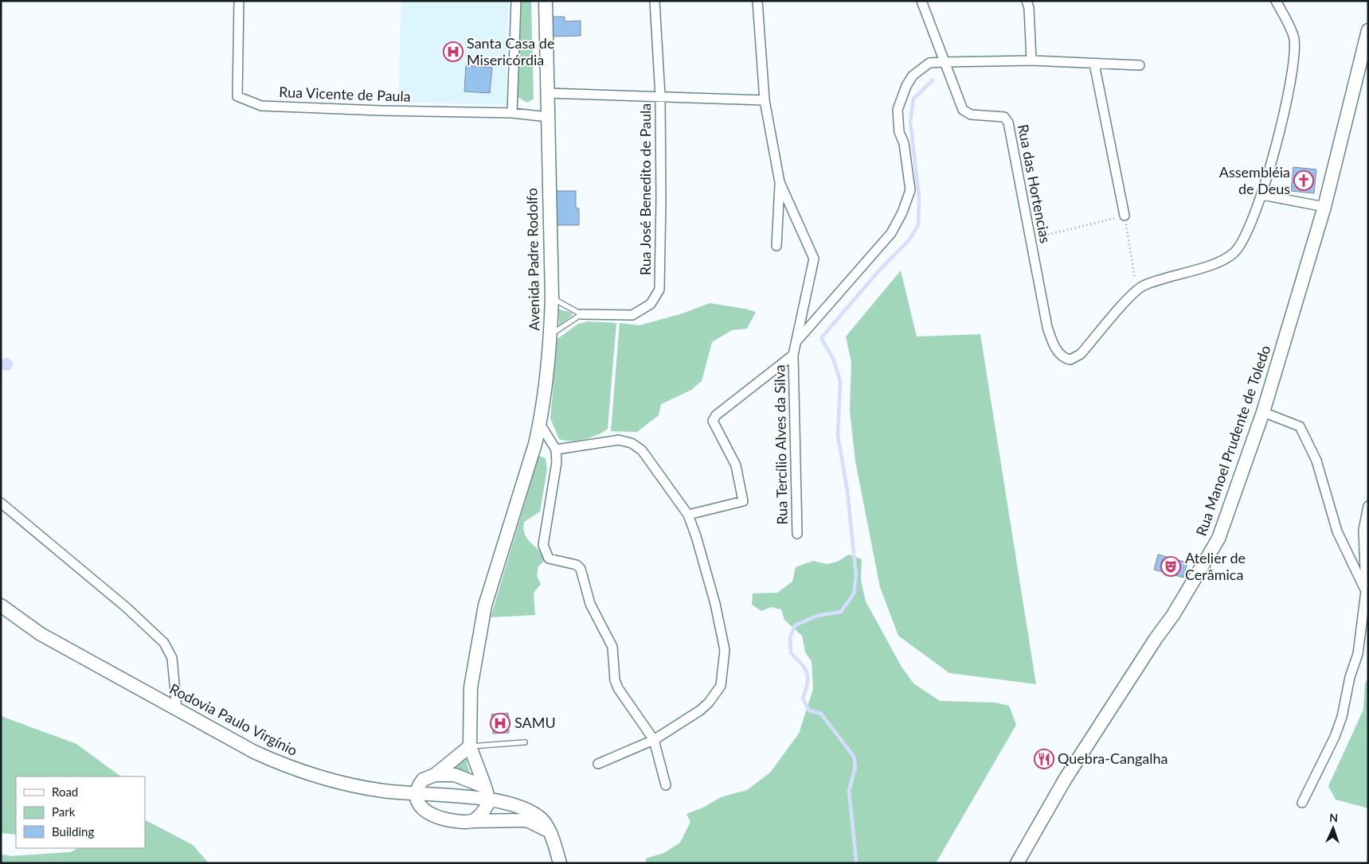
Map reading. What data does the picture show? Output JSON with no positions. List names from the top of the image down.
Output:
{
  "streets": {
    "street": [
      "Rua Vicente de Paula",
      "Rua das Hortencias",
      "Rua José Benedito de Paula",
      "Avenida Padre Rodolfo",
      "Rua Manoel Prudente de Toledo",
      "Rua Tercílio Alves da Silva",
      "Rodovia Paulo Virgínio"
    ]
  },
  "crossings": [
    ["Rua Vicente de Paula", "Avenida Padre Rodolfo"],
    ["Avenida Padre Rodolfo", "Rodovia Paulo Virgínio"]
  ],
  "places": {
    "hospital": ["Santa Casa de Misericórdia", "SAMU"],
    "church": ["Assembléia de Deus"],
    "theatre": ["Atelier de Cerâmica"],
    "restaurant": ["Quebra-Cangalha"]
  },
  "legend": ["Road", "Park", "Building"],
  "north": "top"
}
